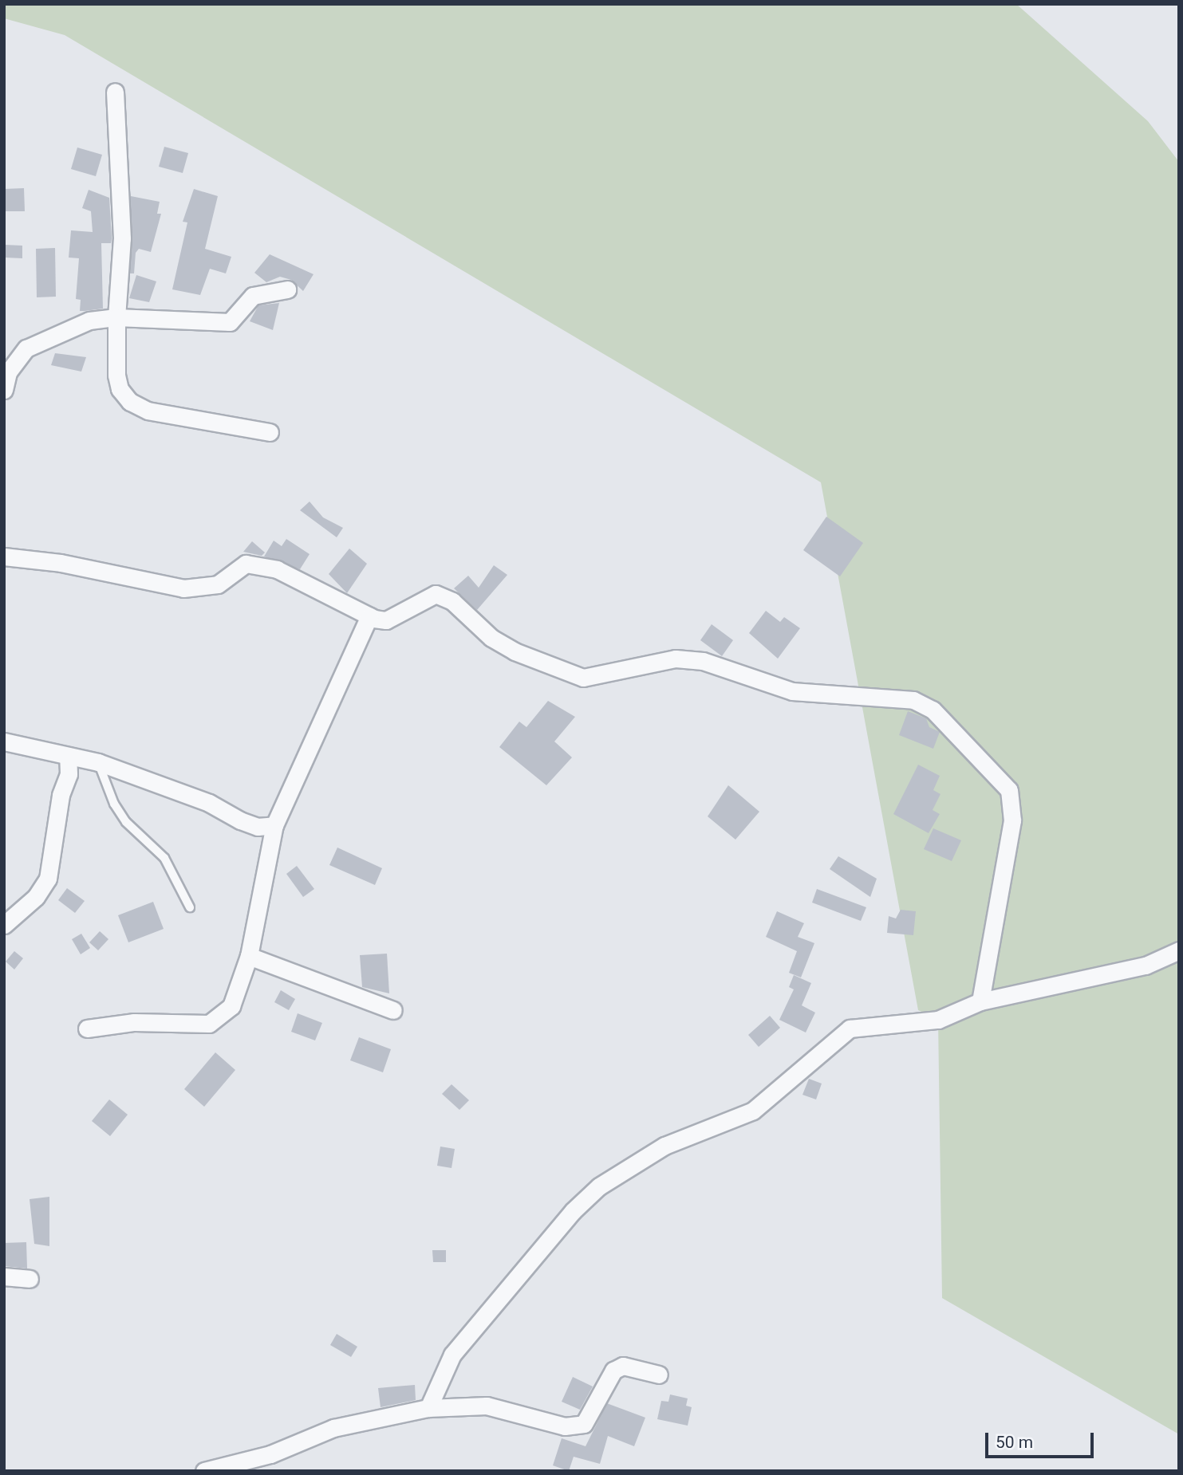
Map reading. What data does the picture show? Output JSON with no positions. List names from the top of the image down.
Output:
{
  "scale_bar": "50 m"
}
